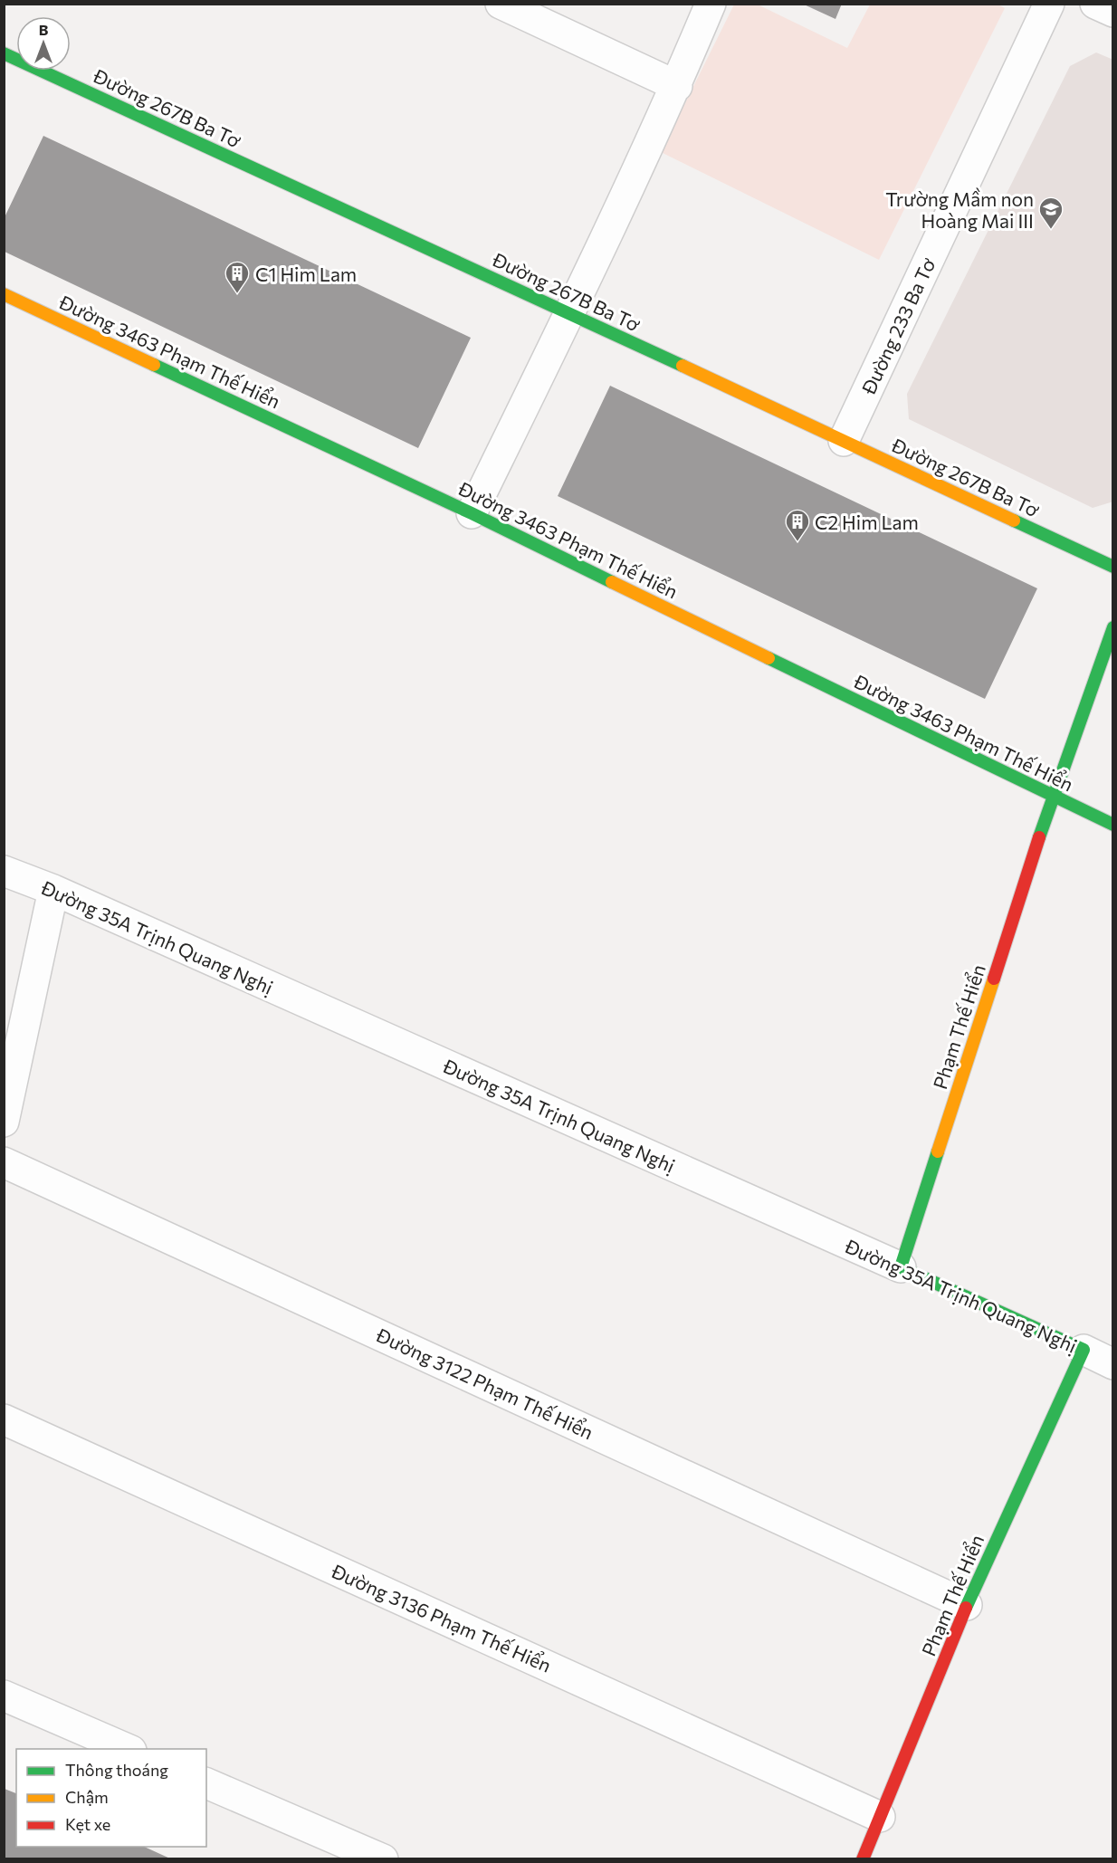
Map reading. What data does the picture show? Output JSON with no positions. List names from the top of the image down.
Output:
{
  "streets": {
    "street": [
      "Đường 267B Ba Tơ",
      "Đường 233 Ba Tơ",
      "Đường 3463 Phạm Thế Hiển",
      "Đường 35A Trịnh Quang Nghị",
      "Phạm Thế Hiển",
      "Đường 3122 Phạm Thế Hiển",
      "Đường 3136 Phạm Thế Hiển"
    ]
  },
  "crossings": [
    ["Đường 267B Ba Tơ", "Đường 233 Ba Tơ"],
    ["Đường 3463 Phạm Thế Hiển", "Phạm Thế Hiển"],
    ["Đường 35A Trịnh Quang Nghị", "Phạm Thế Hiển"],
    ["Phạm Thế Hiển", "Đường 3122 Phạm Thế Hiển"],
    ["Phạm Thế Hiển", "Đường 3136 Phạm Thế Hiển"]
  ],
  "places": {
    "school or university": ["Trường Mầm non Hoàng Mai III"],
    "building": ["C1 Him Lam", "C2 Him Lam"]
  },
  "legend": ["Thông thoáng", "Chậm", "Kẹt xe"],
  "north": "top"
}
